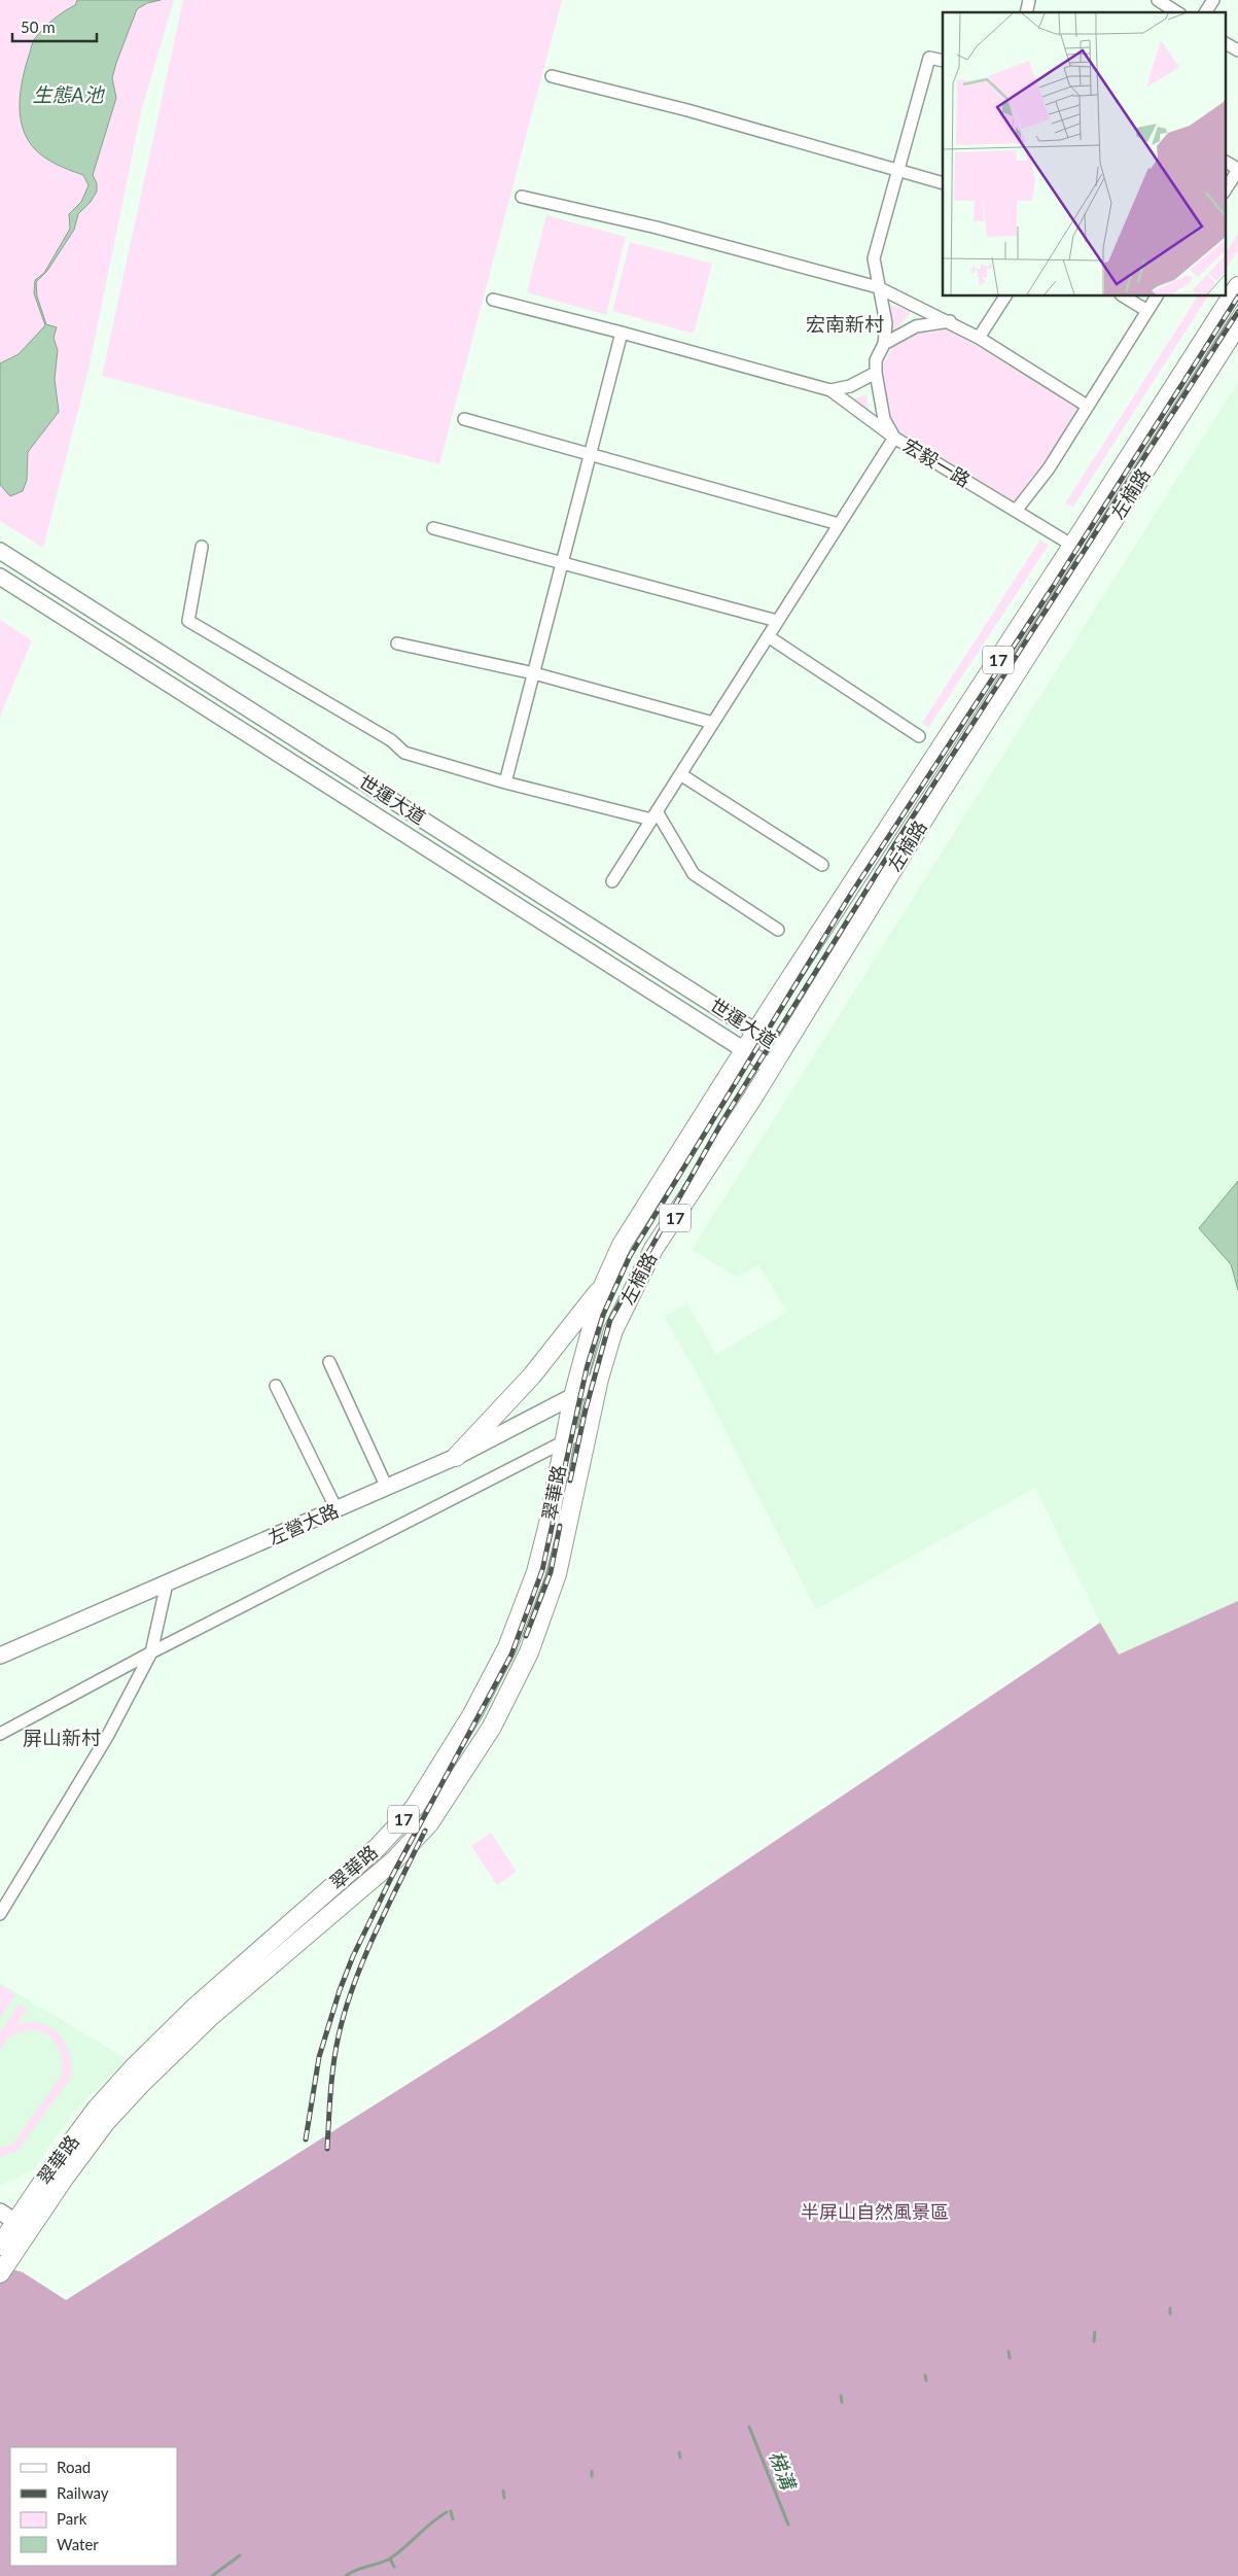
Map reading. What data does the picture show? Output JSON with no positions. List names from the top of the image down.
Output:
{
  "streets": {
    "main road": ["左楠路", "17", "翠華路"],
    "street": ["宏毅一路", "世運大道", "左營大路"]
  },
  "crossings": [
    ["宏毅一路", "左楠路"],
    ["左楠路", "世運大道"],
    ["左楠路", "翠華路"],
    ["左楠路", "左營大路"],
    ["翠華路", "左營大路"]
  ],
  "districts": ["宏南新村", "屏山新村"],
  "water": ["生態A池", "梯溝"],
  "parks": ["半屏山自然風景區"],
  "legend": [
    "Road",
    "Railway",
    "Park",
    "Water"
  ],
  "scale_bar": "50 m"
}
